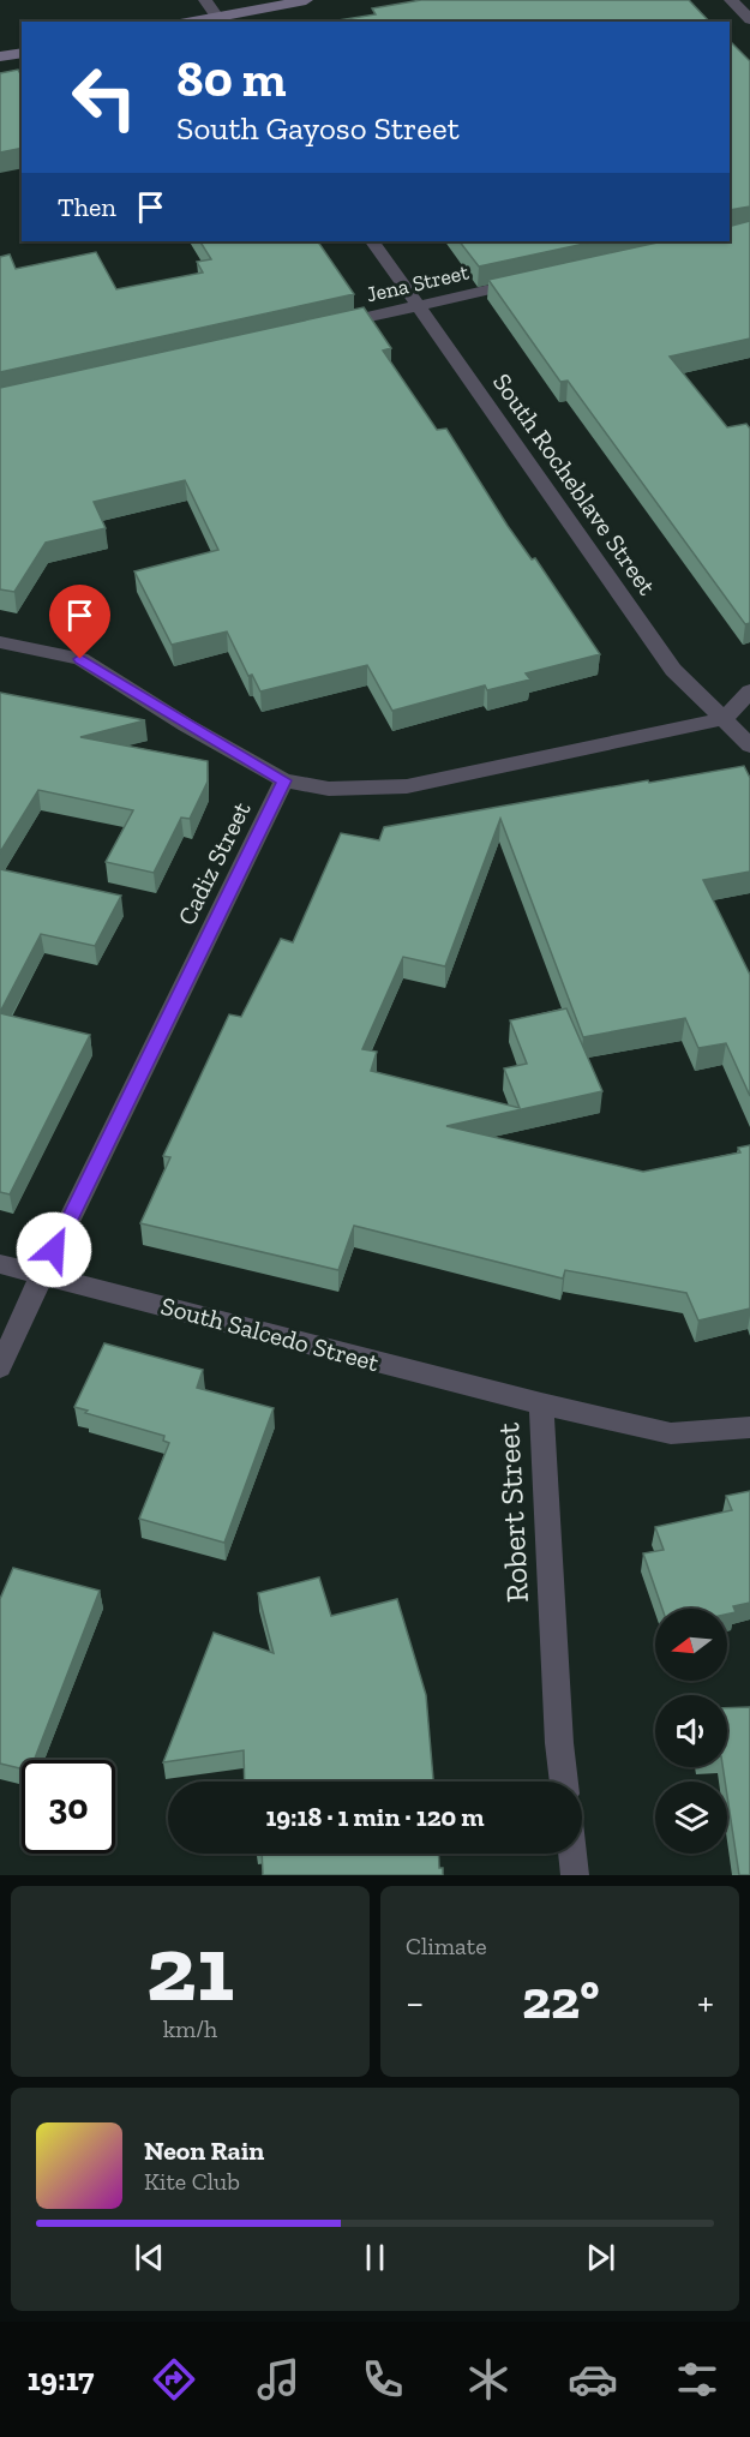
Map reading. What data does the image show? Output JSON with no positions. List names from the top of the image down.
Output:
{
  "streets": {
    "street": [
      "Jena Street",
      "South Rocheblave Street",
      "Cadiz Street",
      "South Salcedo Street",
      "Robert Street"
    ]
  },
  "crossings": [
    ["Jena Street", "South Rocheblave Street"],
    ["Cadiz Street", "South Salcedo Street"],
    ["South Salcedo Street", "Robert Street"]
  ],
  "north": "left",
  "page": {
    "turn": ["80 m", "South Gayoso Street"],
    "then": "Then",
    "limit": "30",
    "trip": "19:18 · 1 min · 120 m",
    "tile": [
      ["21", "km/h"],
      "Climate"
    ],
    "heat": ["−", "22°", "+"],
    "song": ["Neon Rain", "Kite Club"],
    "tabs": "19:17"
  }
}
